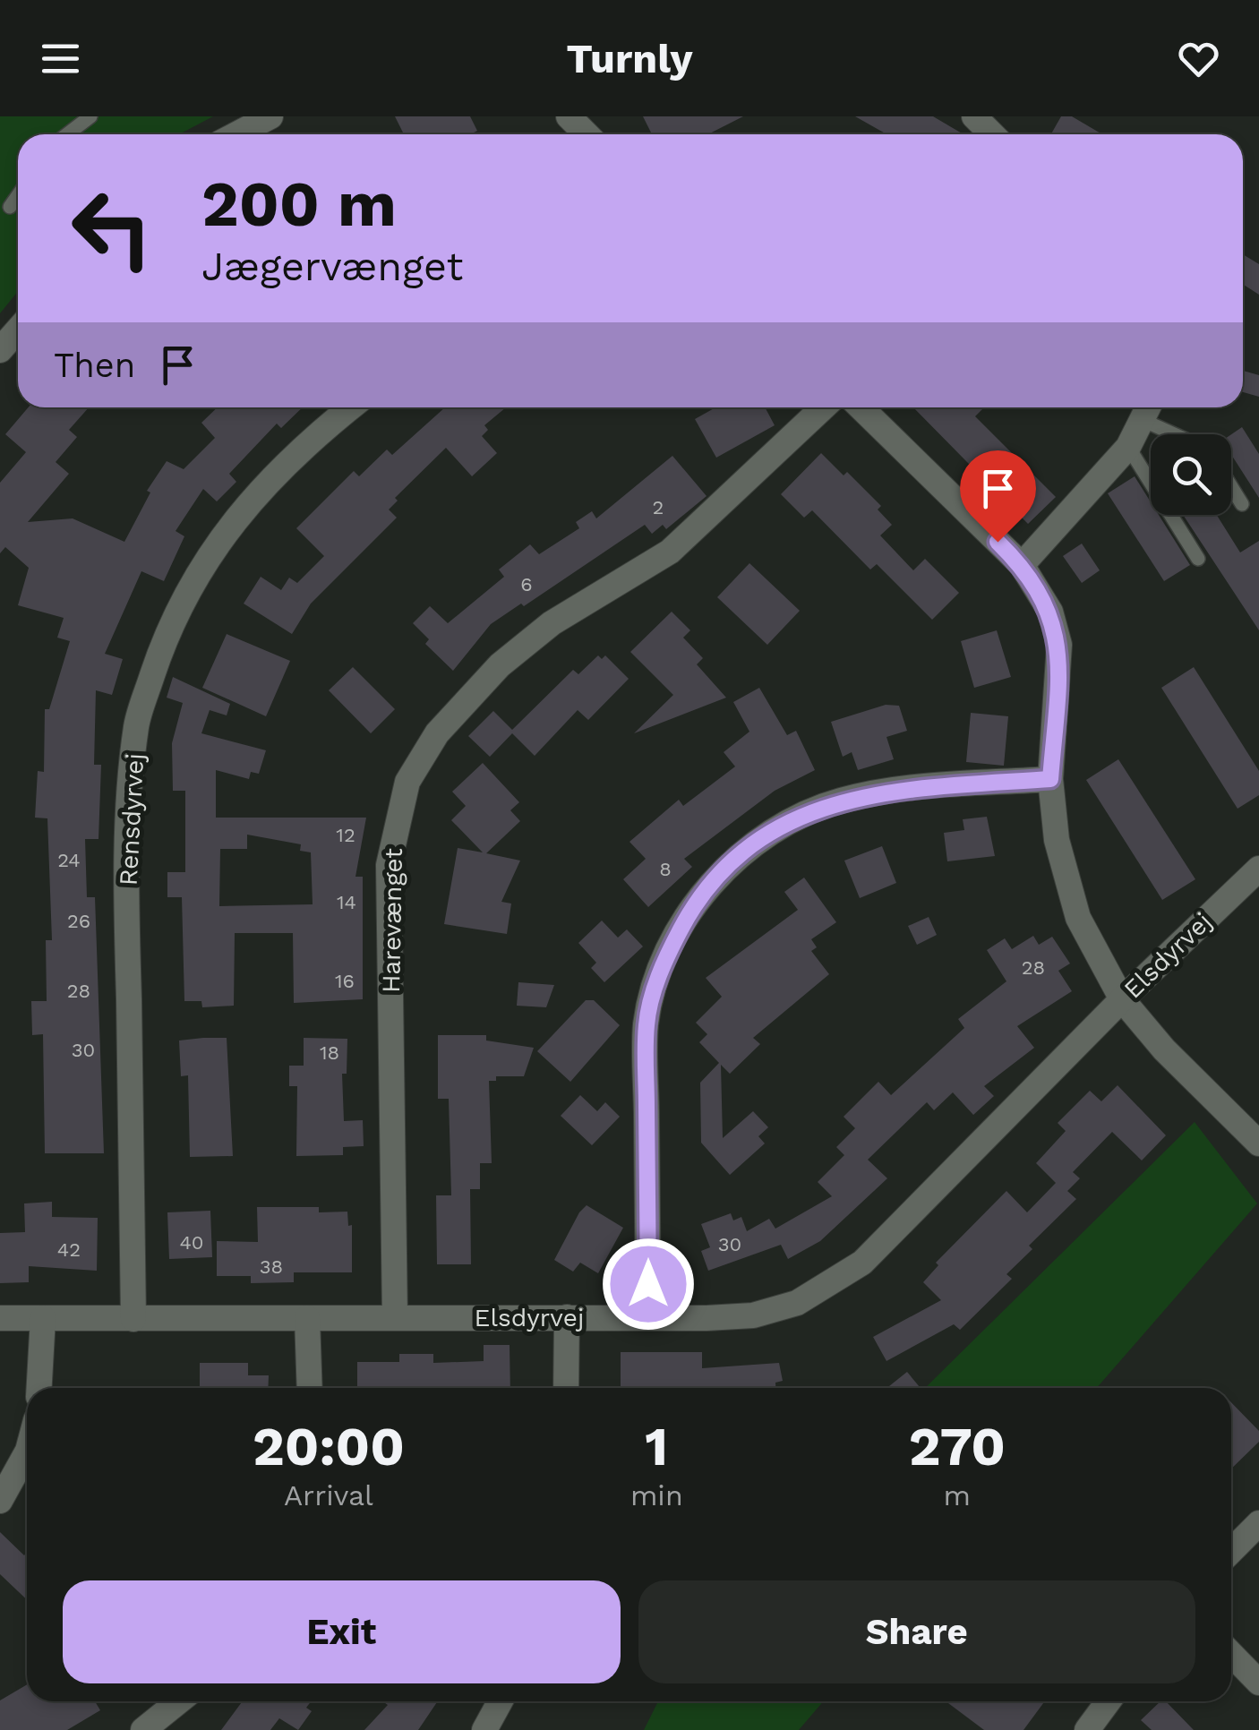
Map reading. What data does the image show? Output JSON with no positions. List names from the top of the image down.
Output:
{
  "streets": {
    "street": ["Rensdyrvej", "Harevænget", "Elsdyrvej"]
  },
  "crossings": [
    ["Rensdyrvej", "Elsdyrvej"],
    ["Harevænget", "Elsdyrvej"]
  ],
  "house_numbers": [
    "2",
    "6",
    "12",
    "24",
    "8",
    "14",
    "26",
    "28",
    "16",
    "28",
    "30",
    "18",
    "40",
    "30",
    "42",
    "38"
  ],
  "page": {
    "header": "Turnly",
    "turn": ["200 m", "Jægervænget"],
    "then": "Then",
    "eta": [
      "20:00",
      "Arrival",
      "1",
      "min",
      "270",
      "m"
    ],
    "buttons": ["Exit", "Share"]
  }
}
